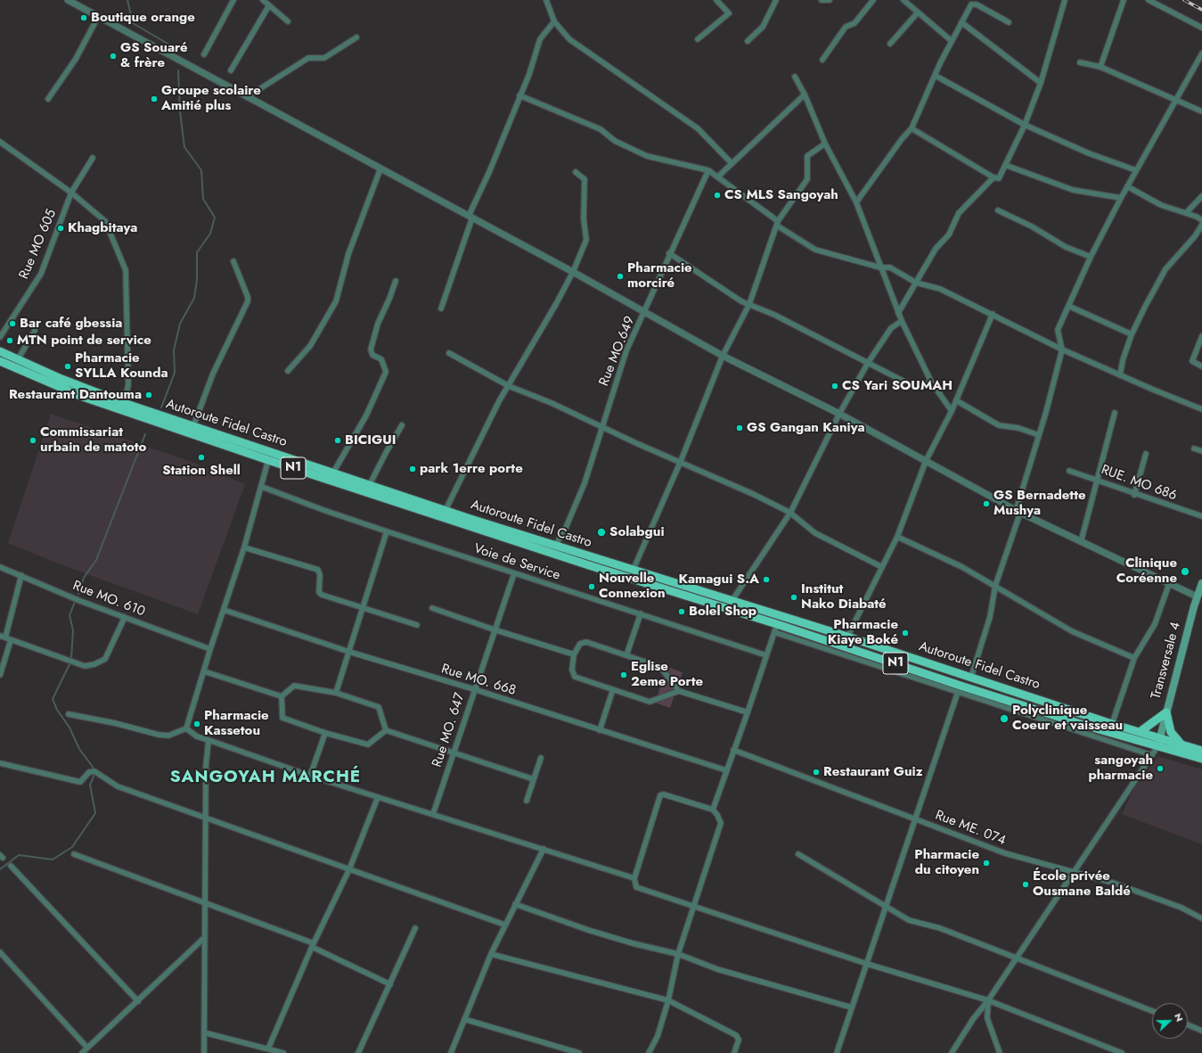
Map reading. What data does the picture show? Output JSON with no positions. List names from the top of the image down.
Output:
{
  "streets": {
    "highway": ["Autoroute Fidel Castro", "N1"],
    "main road": ["Transversale 4"],
    "street": [
      "Rue MO 605",
      "Rue MO.649",
      "RUE. MO 686",
      "Voie de Service",
      "Rue MO. 610",
      "Rue MO. 668",
      "Rue MO. 647",
      "Rue ME. 074"
    ]
  },
  "crossings": [
    ["Rue MO.649", "Autoroute Fidel Castro"],
    ["Autoroute Fidel Castro", "Transversale 4"],
    ["Voie de Service", "Rue MO. 647"],
    ["Rue MO. 668", "Rue MO. 647"]
  ],
  "districts": ["SANGOYAH MARCHÉ"],
  "places": [
    "Boutique orange",
    "GS Souaré & frère",
    "Groupe scolaire Amitié plus",
    "CS MLS Sangoyah",
    "Khagbitaya",
    "Pharmacie morciré",
    "Bar café gbessia",
    "MTN point de service",
    "Pharmacie SYLLA Kounda",
    "CS Yari SOUMAH",
    "Restaurant Dantouma",
    "GS Gangan Kaniya",
    "Commissariat urbain de matoto",
    "BICIGUI",
    "Station Shell",
    "park 1erre porte",
    "GS Bernadette Mushya",
    "Solabgui",
    "Clinique Coréenne",
    "Kamagui S.A",
    "Nouvelle Connexion",
    "Institut Nako Diabaté",
    "Bolel Shop",
    "Pharmacie Kiaye Boké",
    "Eglise 2eme Porte",
    "Polyclinique Coeur et vaisseau",
    "Pharmacie Kassetou",
    "sangoyah pharmacie",
    "Restaurant Guiz",
    "Pharmacie du citoyen",
    "École privée Ousmane Baldé"
  ],
  "north": "right"
}
